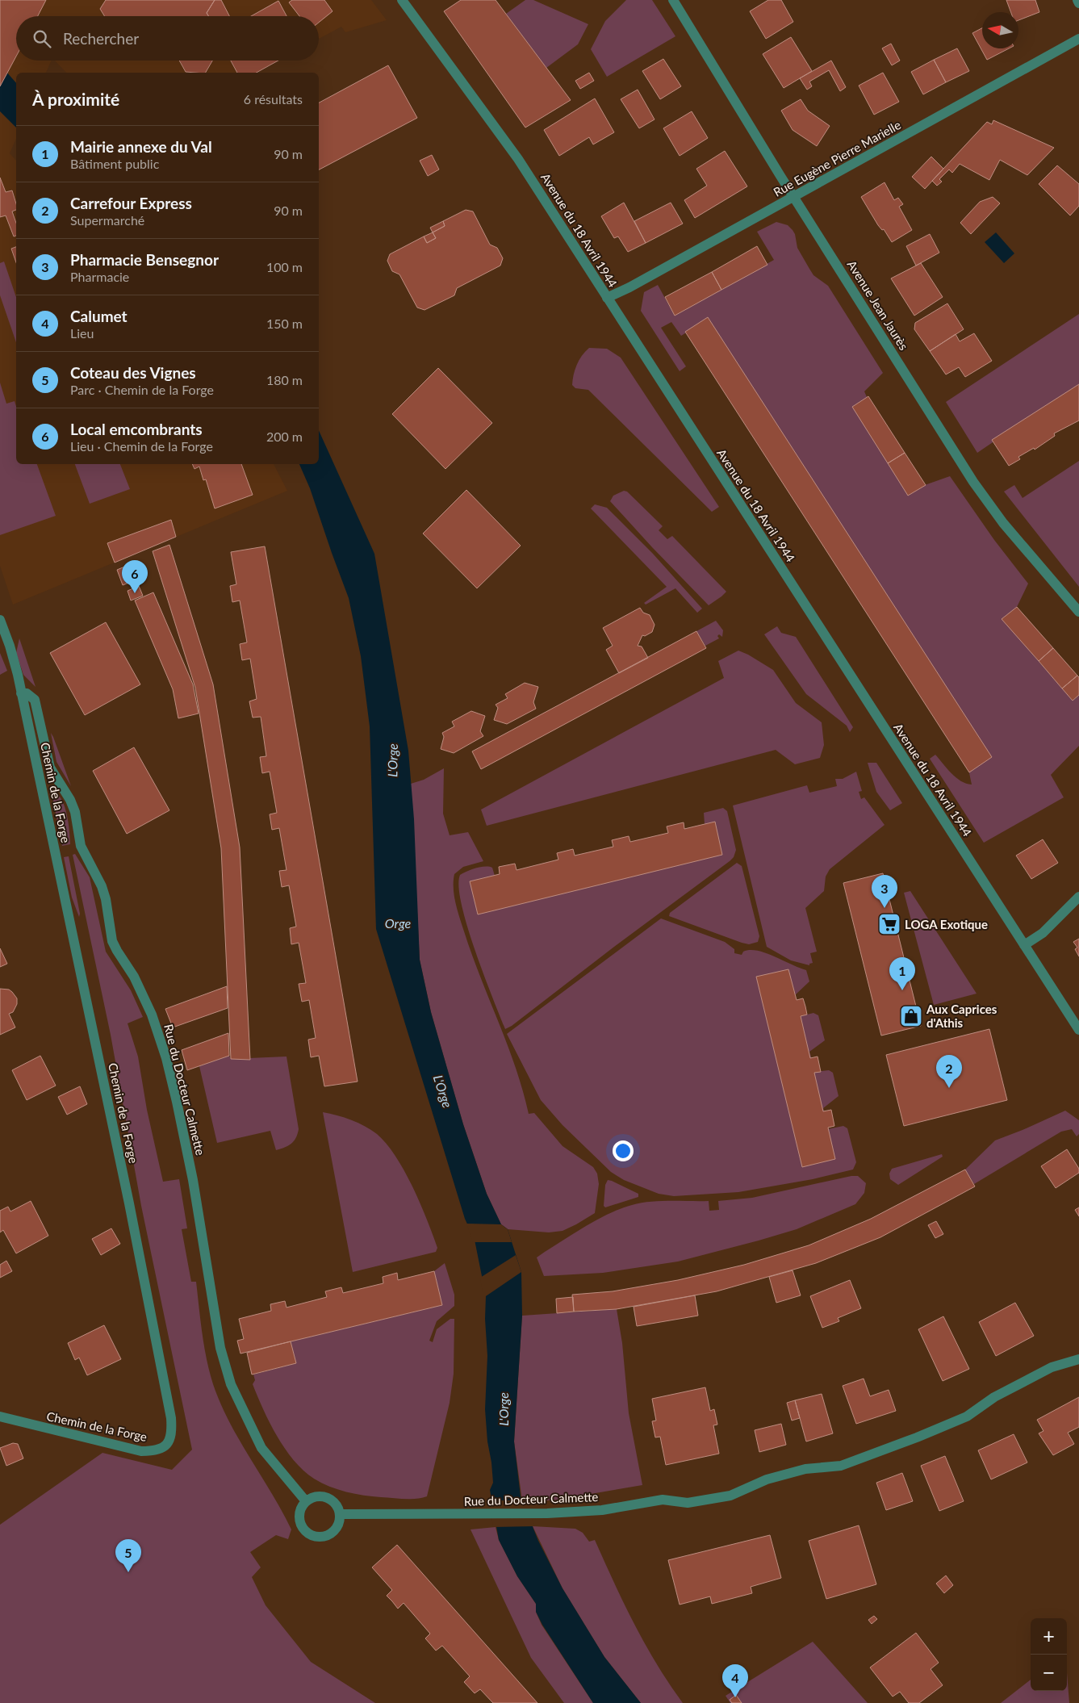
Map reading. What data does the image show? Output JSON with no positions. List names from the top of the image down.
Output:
{
  "streets": {
    "street": [
      "Rue Eugène Pierre Marielle",
      "Avenue du 18 Avril 1944",
      "Avenue Jean Jaurès",
      "Chemin de la Forge",
      "Rue du Docteur Calmette"
    ]
  },
  "crossings": [
    ["Rue Eugène Pierre Marielle", "Avenue du 18 Avril 1944"],
    ["Rue Eugène Pierre Marielle", "Avenue Jean Jaurès"],
    ["Chemin de la Forge", "Rue du Docteur Calmette"]
  ],
  "water": ["L'Orge", "Orge"],
  "places": {
    "supermarket": ["LOGA Exotique"],
    "shop": ["Aux Caprices d'Athis"]
  },
  "north": "left",
  "page": {
    "search": "Rechercher",
    "heading": ["À proximité", "6 résultats"],
    "list": [
      {
        "mark": "1",
        "name": "Mairie annexe du Val",
        "note": "Bâtiment public",
        "value": "90 m"
      },
      {
        "mark": "2",
        "name": "Carrefour Express",
        "note": "Supermarché",
        "value": "90 m"
      },
      {
        "mark": "3",
        "name": "Pharmacie Bensegnor",
        "note": "Pharmacie",
        "value": "100 m"
      },
      {
        "mark": "4",
        "name": "Calumet",
        "note": "Lieu",
        "value": "150 m"
      },
      {
        "mark": "5",
        "name": "Coteau des Vignes",
        "note": "Parc · Chemin de la Forge",
        "value": "180 m"
      },
      {
        "mark": "6",
        "name": "Local emcombrants",
        "note": "Lieu · Chemin de la Forge",
        "value": "200 m"
      }
    ],
    "pins": [
      "6",
      "3",
      "1",
      "2",
      "5",
      "4"
    ],
    "map_buttons": ["+", "−"]
  }
}
